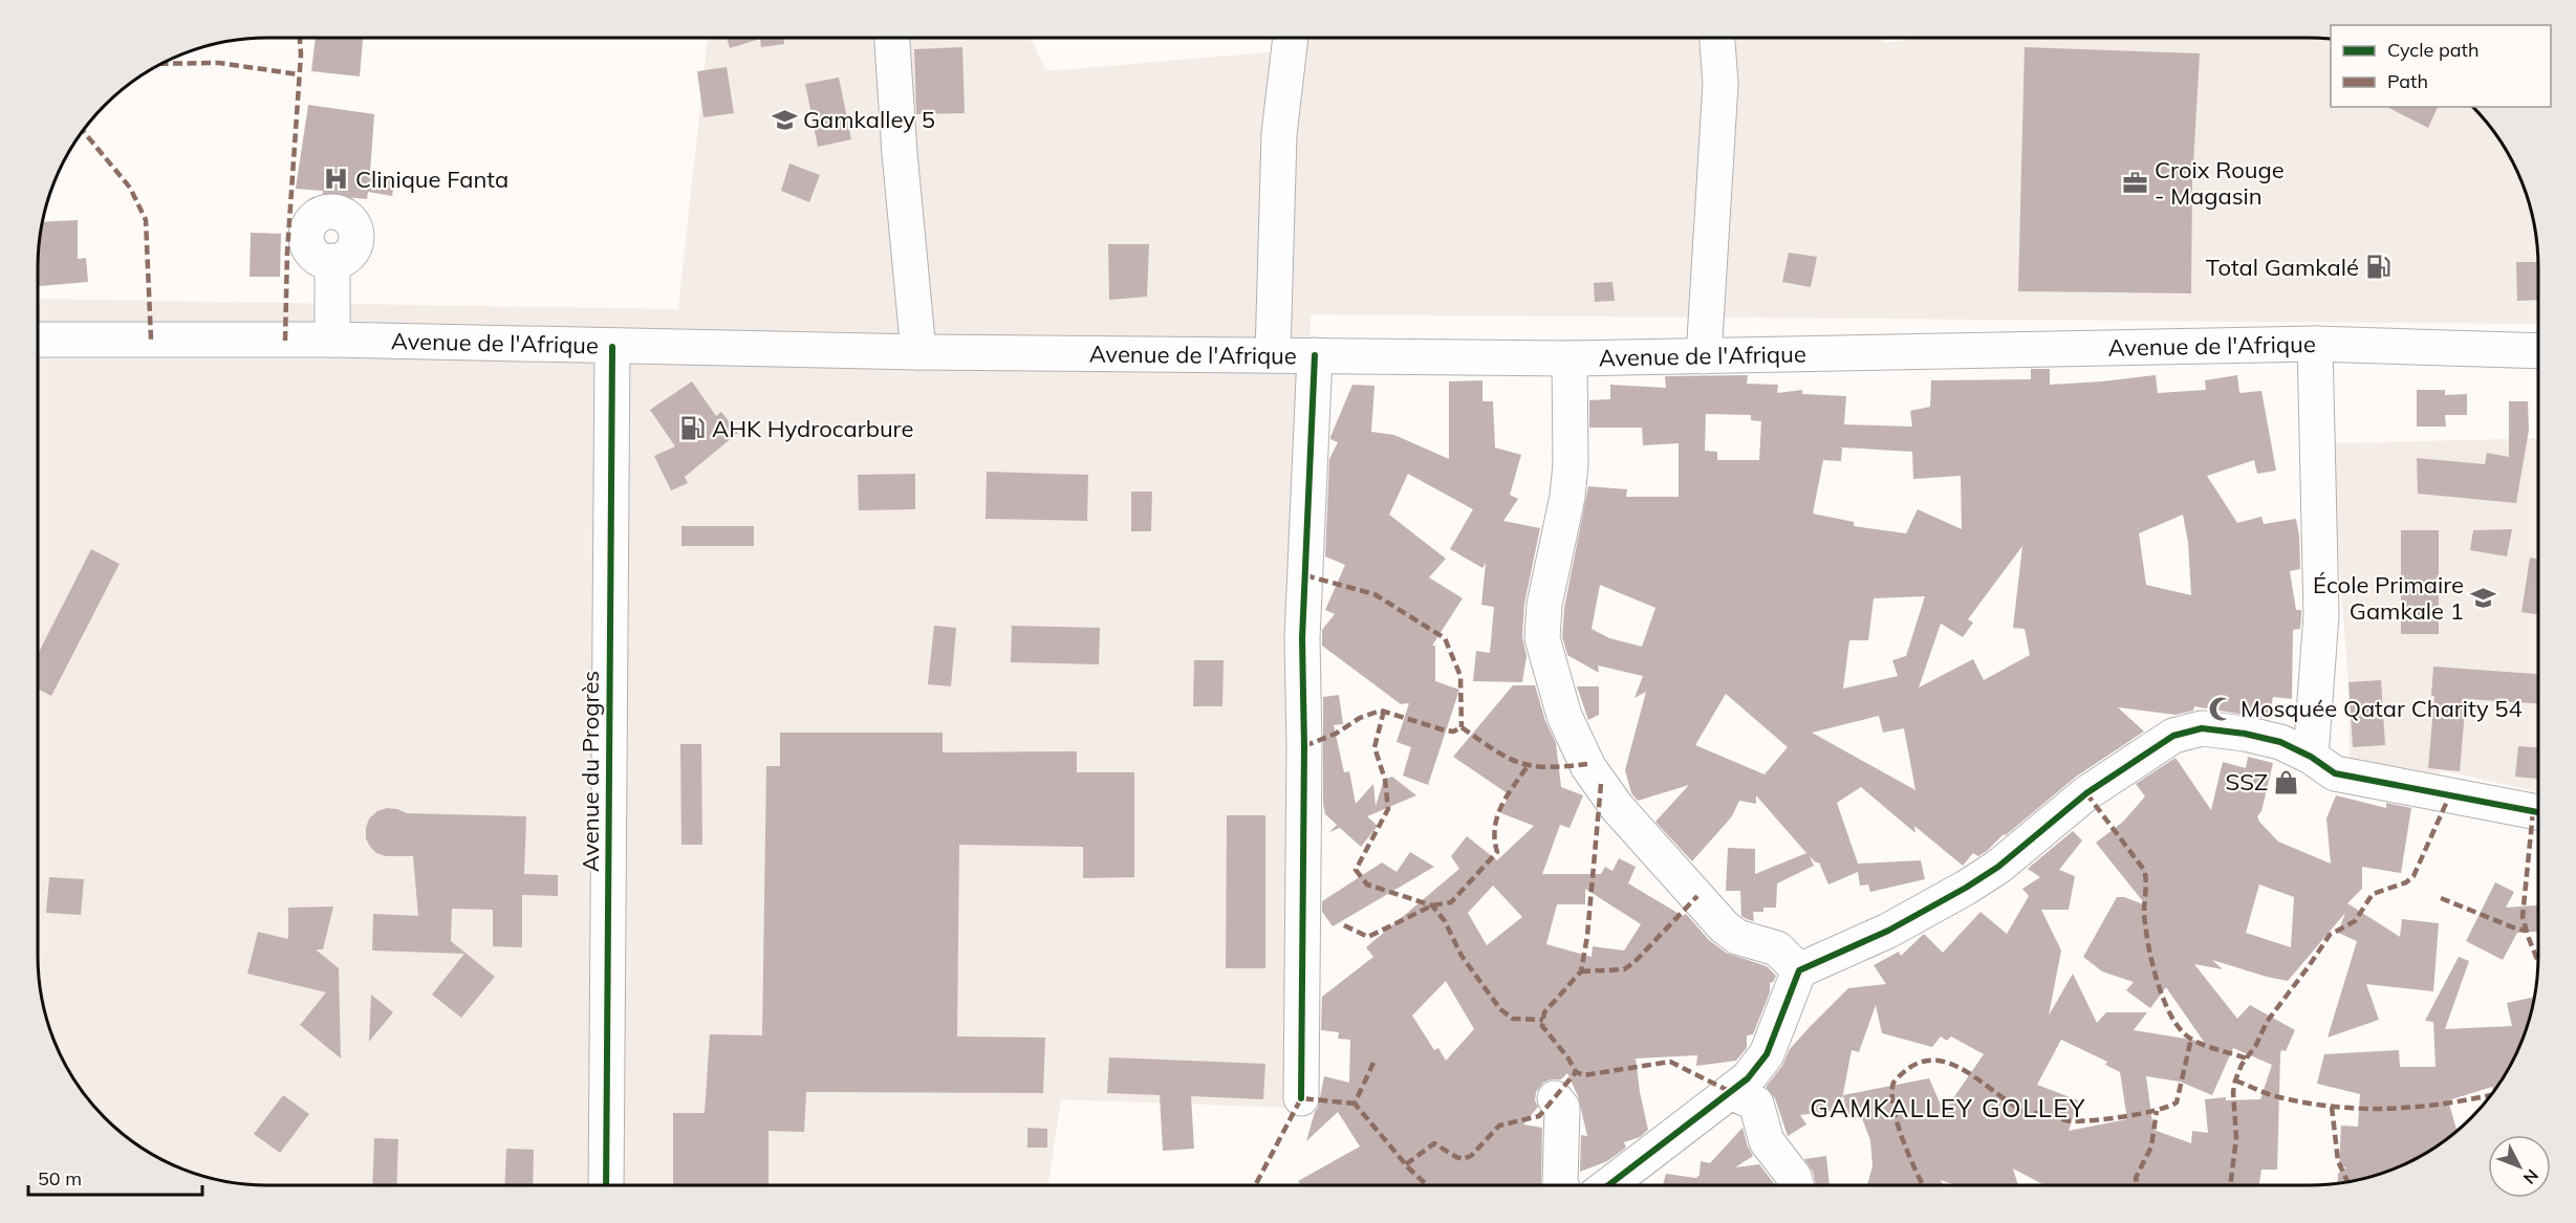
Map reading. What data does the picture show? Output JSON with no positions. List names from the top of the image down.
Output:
{
  "streets": {
    "street": ["Avenue de l'Afrique", "Avenue du Progrès"]
  },
  "crossings": [
    ["Avenue de l'Afrique", "Avenue du Progrès"]
  ],
  "districts": ["GAMKALLEY GOLLEY"],
  "places": {
    "school or university": ["Gamkalley 5", "École Primaire Gamkale 1"],
    "hospital": ["Clinique Fanta"],
    "office": ["Croix Rouge - Magasin"],
    "fuel station": ["Total Gamkalé", "AHK Hydrocarbure"],
    "mosque": ["Mosquée Qatar Charity 54"],
    "shop": ["SSZ"]
  },
  "legend": ["Cycle path", "Path"],
  "scale_bar": "50 m",
  "north": "bottom right"
}
